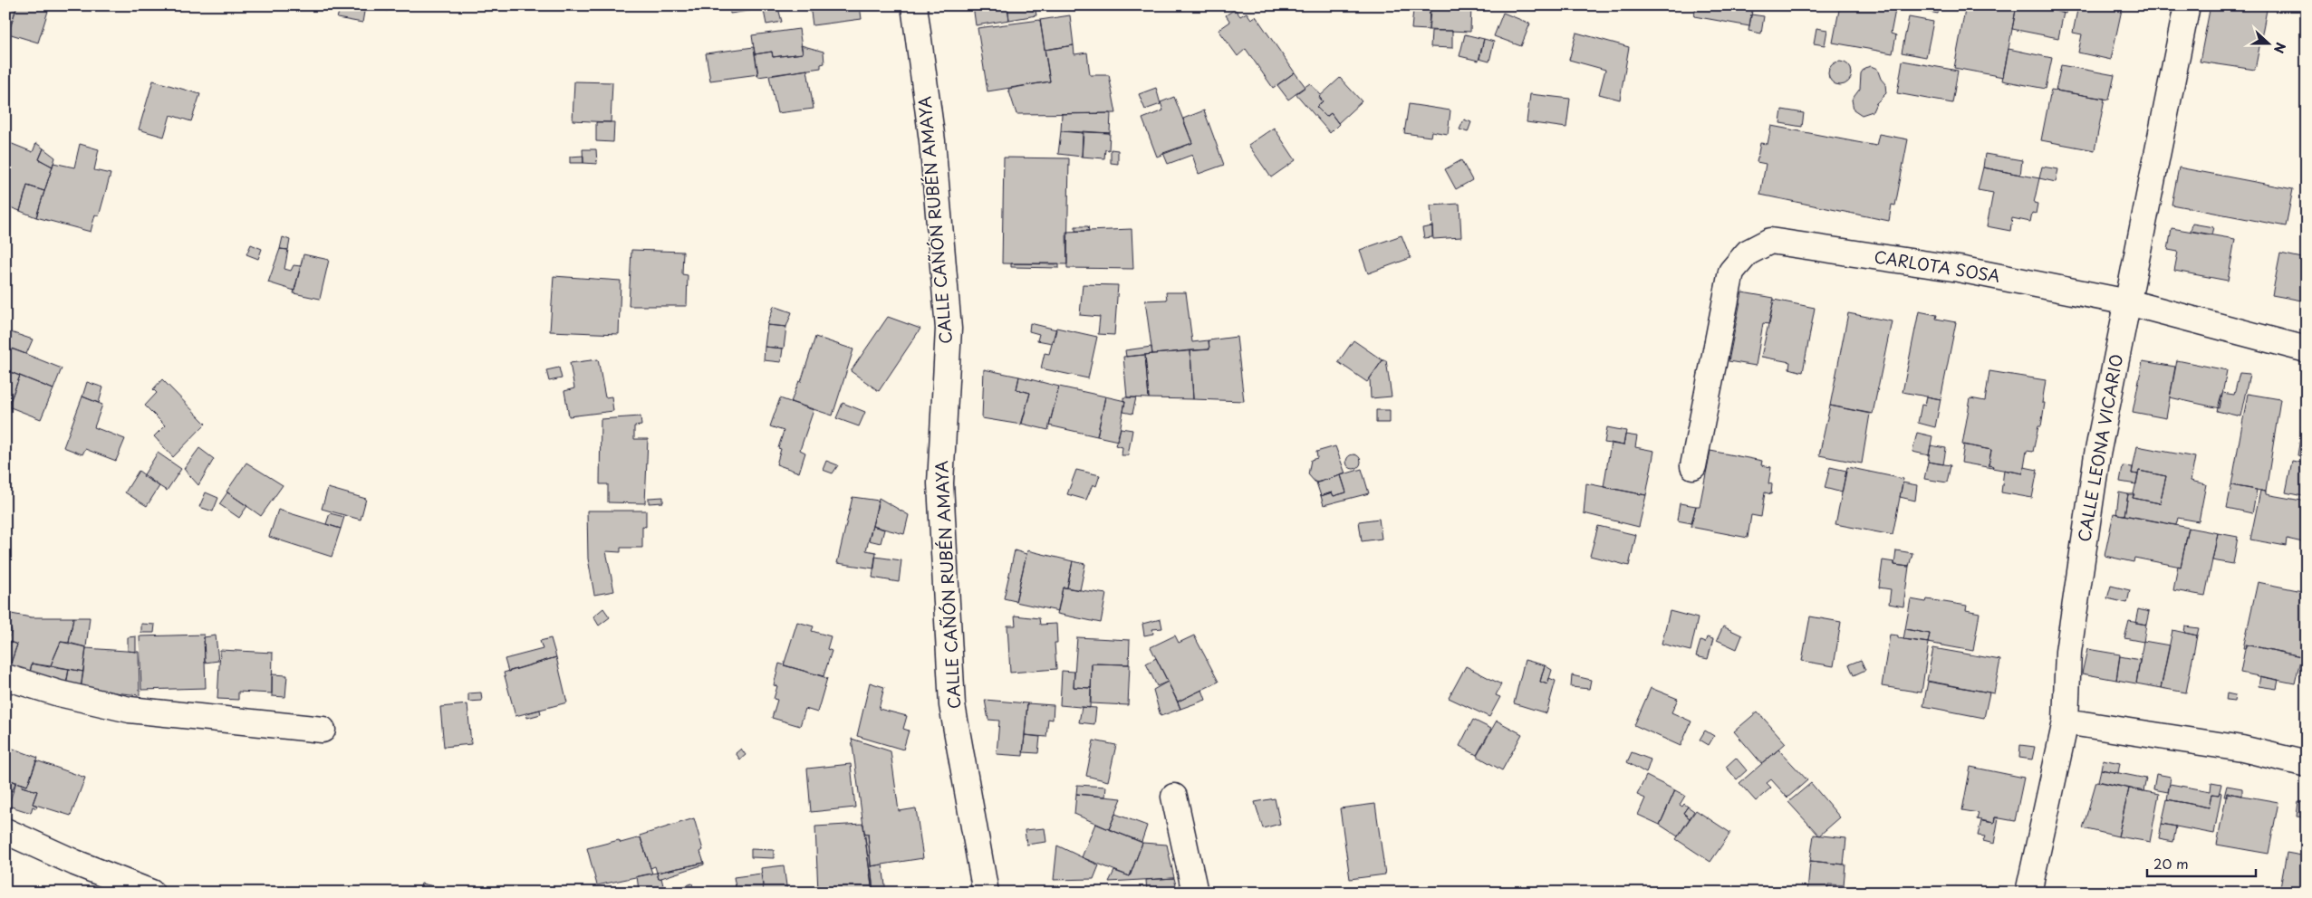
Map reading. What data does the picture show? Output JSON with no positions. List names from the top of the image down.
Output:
{
  "streets": {
    "street": ["CALLE CAÑÓN RUBÉN AMAYA", "CARLOTA SOSA", "CALLE LEONA VICARIO"]
  },
  "crossings": [
    ["CARLOTA SOSA", "CALLE LEONA VICARIO"]
  ],
  "scale_bar": "20 m",
  "north": "right"
}
